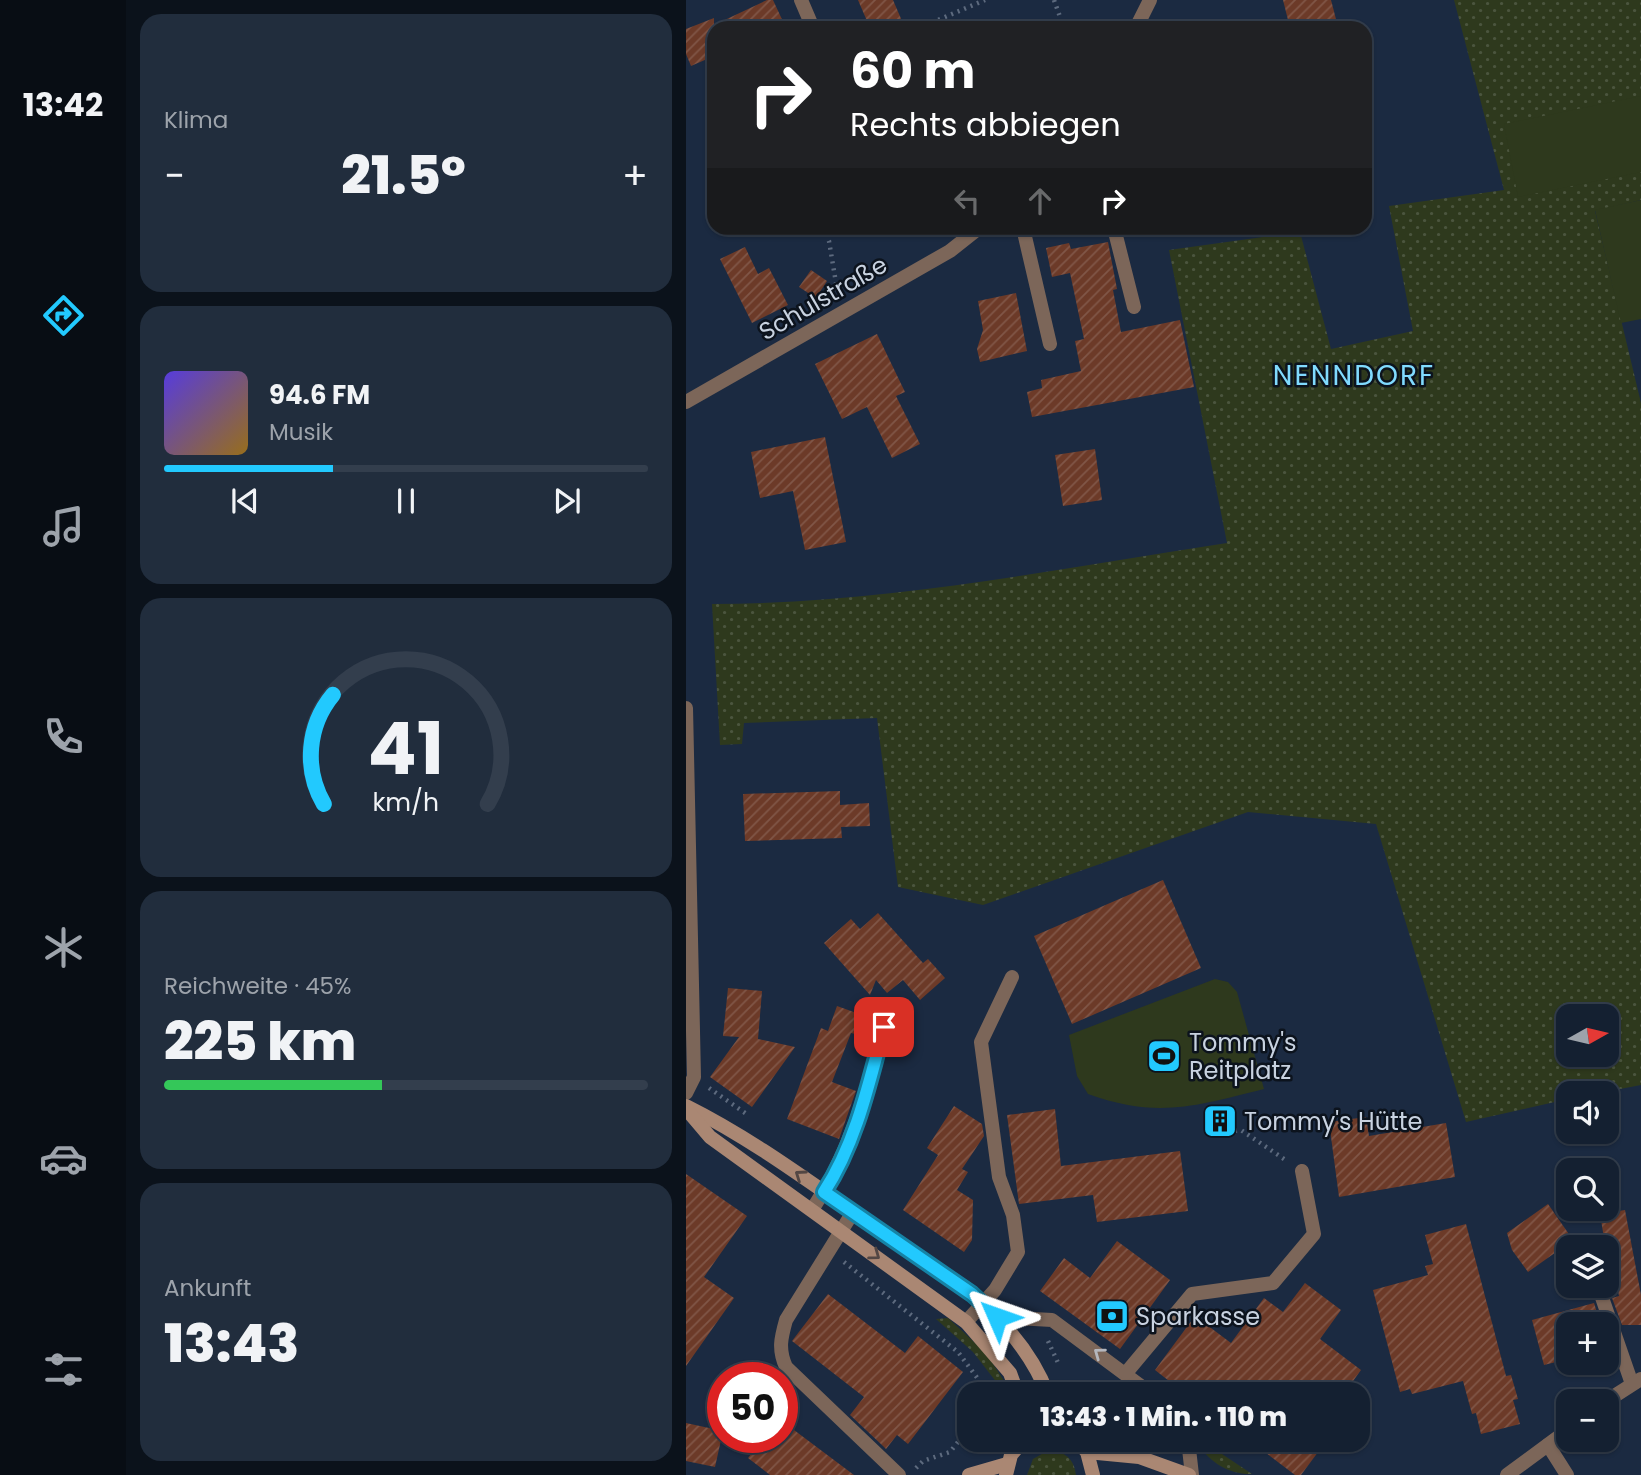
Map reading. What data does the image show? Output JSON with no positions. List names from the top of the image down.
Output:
{
  "streets": {
    "street": ["Schulstraße"]
  },
  "districts": ["NENNDORF"],
  "places": {
    "sports": ["Tommy's Reitplatz"],
    "building": ["Tommy's Hütte"],
    "bank": ["Sparkasse"]
  },
  "north": "right",
  "page": {
    "tabs": "13:42",
    "tile": [
      "Klima",
      ["Reichweite · 45%", "225 km"],
      ["Ankunft", "13:43"]
    ],
    "turn": ["60 m", "Rechts abbiegen"],
    "heat": ["−", "21.5°", "+"],
    "song": ["94.6 FM", "Musik"],
    "map_buttons": ["+", "−"],
    "limit": "50",
    "trip": "13:43 · 1 Min. · 110 m",
    "gauge": ["41", "km/h"]
  }
}
